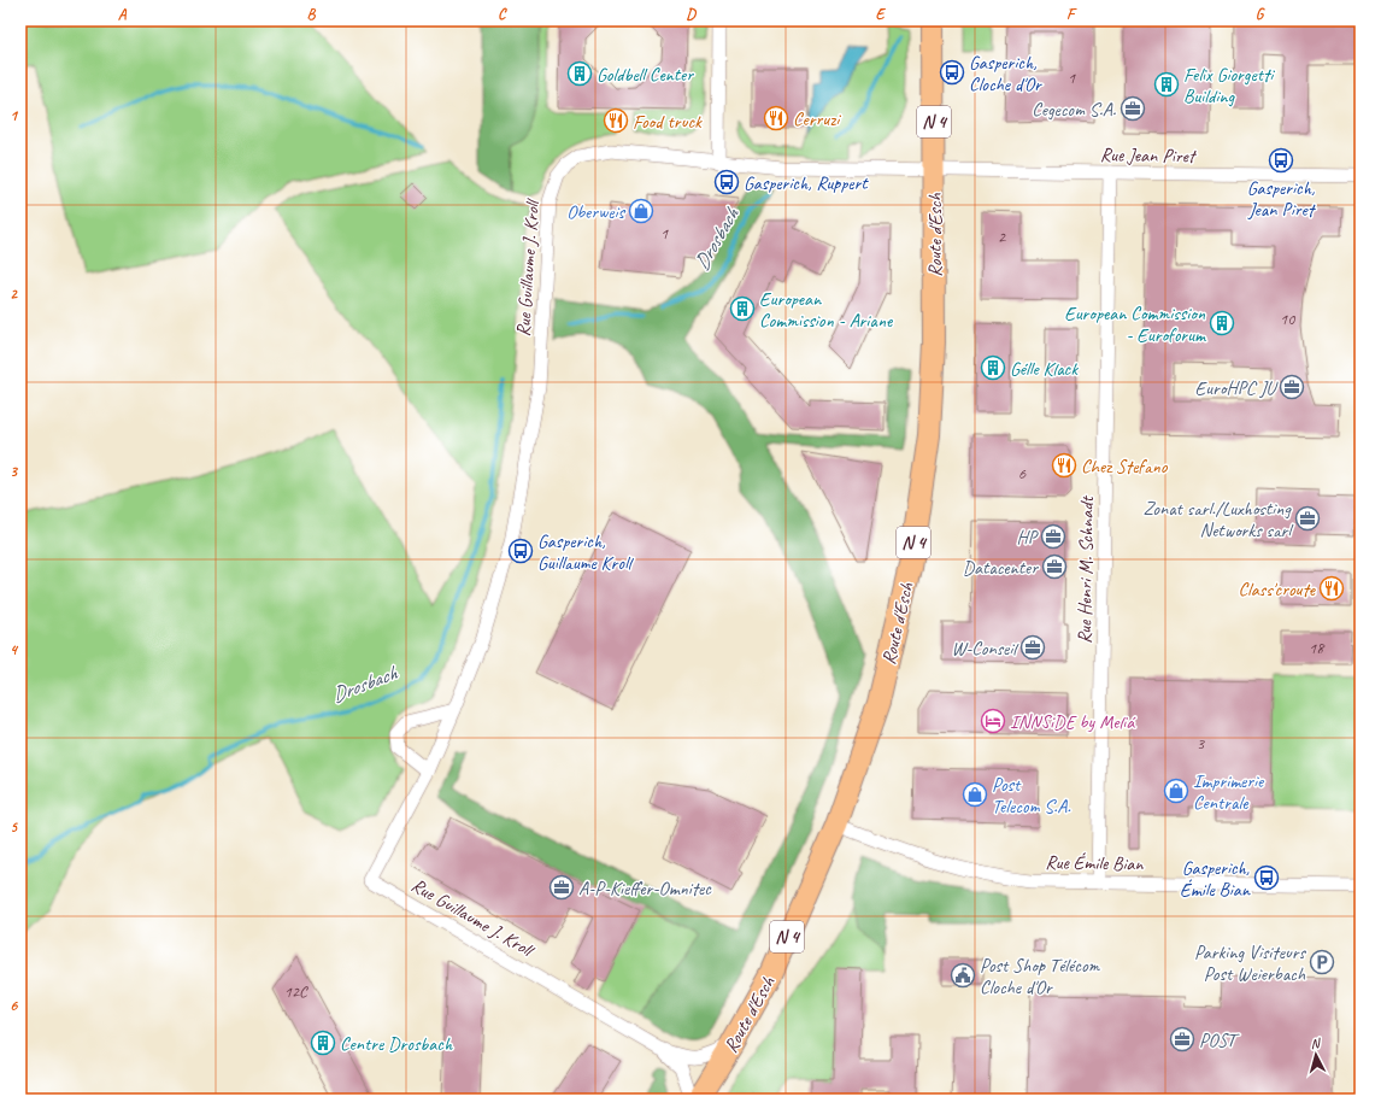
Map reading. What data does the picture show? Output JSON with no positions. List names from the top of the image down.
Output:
{
  "streets": {
    "main road": ["N 4", "Route d'Esch"],
    "street": [
      "Rue Jean Piret",
      "Rue Guillaume J. Kroll",
      "Rue Henri M. Schnadt",
      "Rue Émile Bian"
    ]
  },
  "crossings": [
    ["Rue Jean Piret", "Route d'Esch"],
    ["Rue Jean Piret", "Rue Guillaume J. Kroll"],
    ["Rue Jean Piret", "Rue Henri M. Schnadt"],
    ["Route d'Esch", "Rue Guillaume J. Kroll"],
    ["Route d'Esch", "Rue Émile Bian"],
    ["Rue Henri M. Schnadt", "Rue Émile Bian"]
  ],
  "water": ["Drosbach"],
  "places": {
    "bus stop": [
      "Gasperich, Cloche d'Or",
      "Gasperich, Jean Piret",
      "Gasperich, Ruppert",
      "Gasperich, Guillaume Kroll",
      "Gasperich, Émile Bian"
    ],
    "building": [
      "Goldbell Center",
      "Felix Giorgetti Building",
      "European Commission - Ariane",
      "European Commission - Euroforum",
      "Gélle Klack",
      "Centre Drosbach"
    ],
    "office": [
      "Cegecom S.A.",
      "EuroHPC JU",
      "Zonat sarl./Luxhosting Networks sarl",
      "HP",
      "Datacenter",
      "W-Conseil",
      "A-P-Kieffer-Omnitec",
      "POST"
    ],
    "restaurant": [
      "Cerruzi",
      "Food truck",
      "Chez Stefano",
      "Class'croute"
    ],
    "shop": ["Oberweis", "Imprimerie Centrale", "Post Telecom S.A."],
    "hotel": ["INNSiDE by Meliá"],
    "parking": ["Parking Visiteurs Post Weierbach"],
    "public building": ["Post Shop Télécom Cloche d'Or"]
  },
  "house_numbers": [
    "1",
    "1",
    "2",
    "10",
    "6",
    "18",
    "3",
    "12C"
  ],
  "north": "top",
  "grid": {
    "columns": [
      "A",
      "B",
      "C",
      "D",
      "E",
      "F",
      "G"
    ],
    "rows": [
      "1",
      "2",
      "3",
      "4",
      "5",
      "6"
    ]
  }
}
